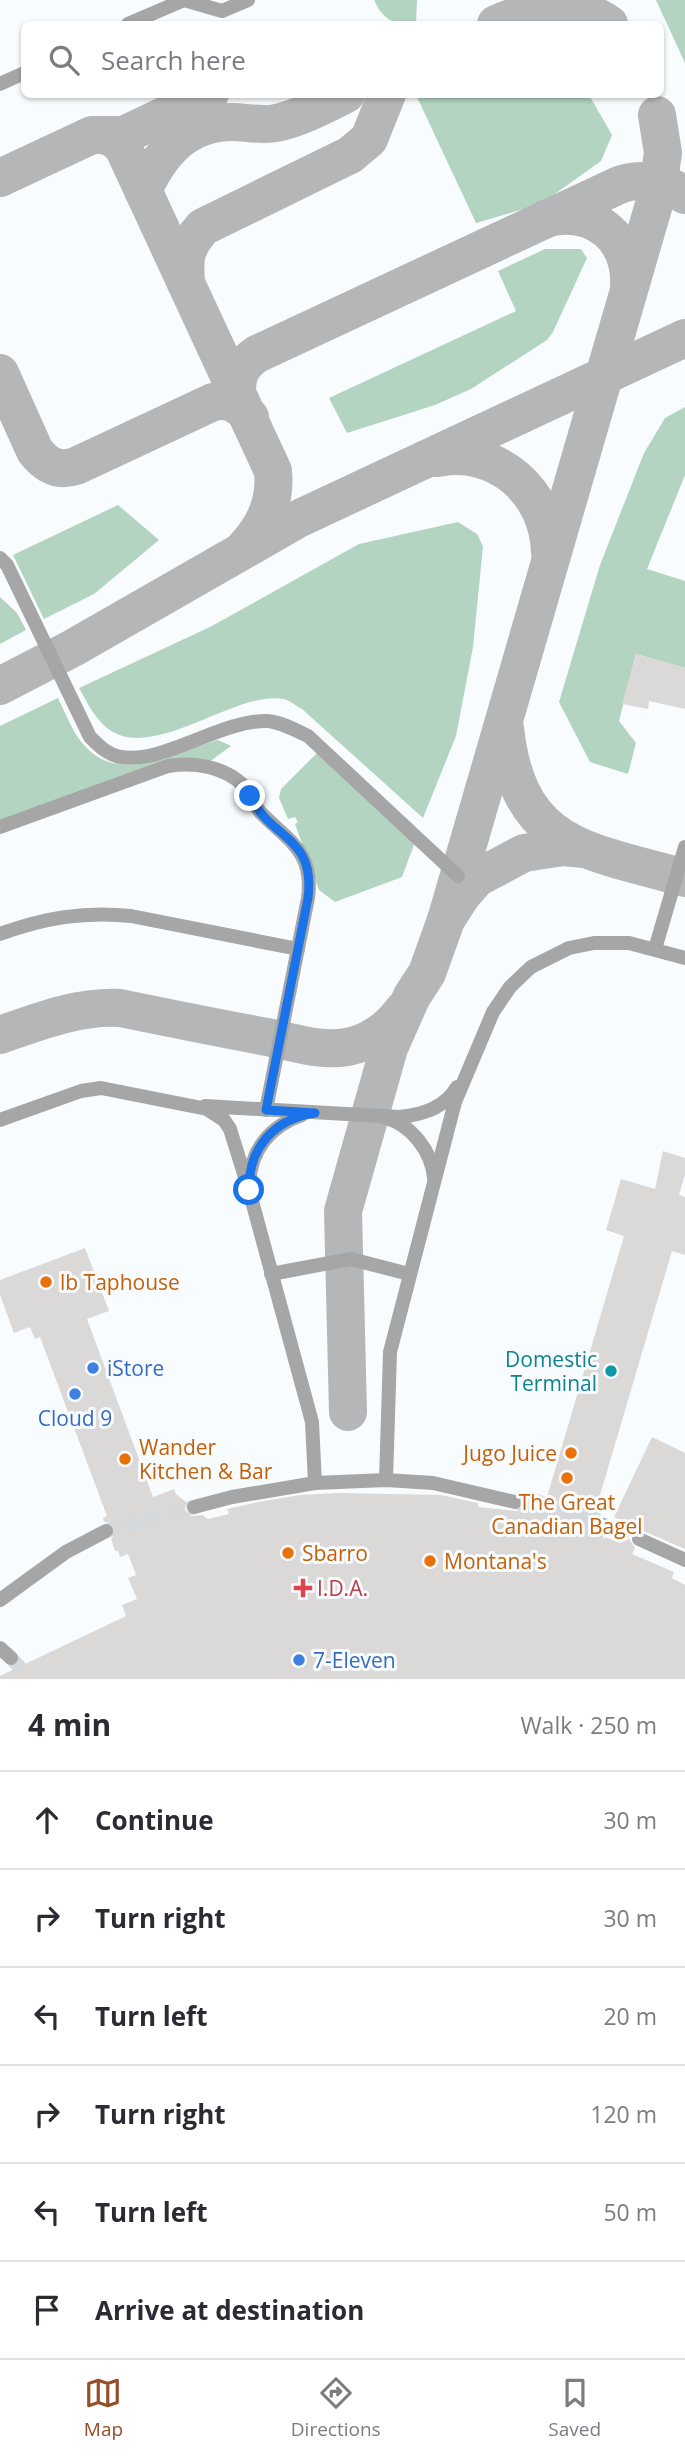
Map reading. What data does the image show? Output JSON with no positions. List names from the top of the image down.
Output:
{
  "places": {
    "other": [
      "lb Taphouse",
      "iStore",
      "Domestic Terminal",
      "Cloud 9",
      "Jugo Juice",
      "Wander Kitchen & Bar",
      "The Great Canadian Bagel",
      "Sbarro",
      "Montana's",
      "7-Eleven"
    ],
    "health": ["I.D.A."]
  },
  "page": {
    "search": "Search here",
    "heading": ["4 min", "Walk · 250 m"],
    "list": [
      ["Continue", "30 m"],
      ["Turn right", "30 m"],
      ["Turn left", "20 m"],
      ["Turn right", "120 m"],
      ["Turn left", "50 m"],
      "Arrive at destination"
    ],
    "nav": ["Map", "Directions", "Saved"]
  }
}
